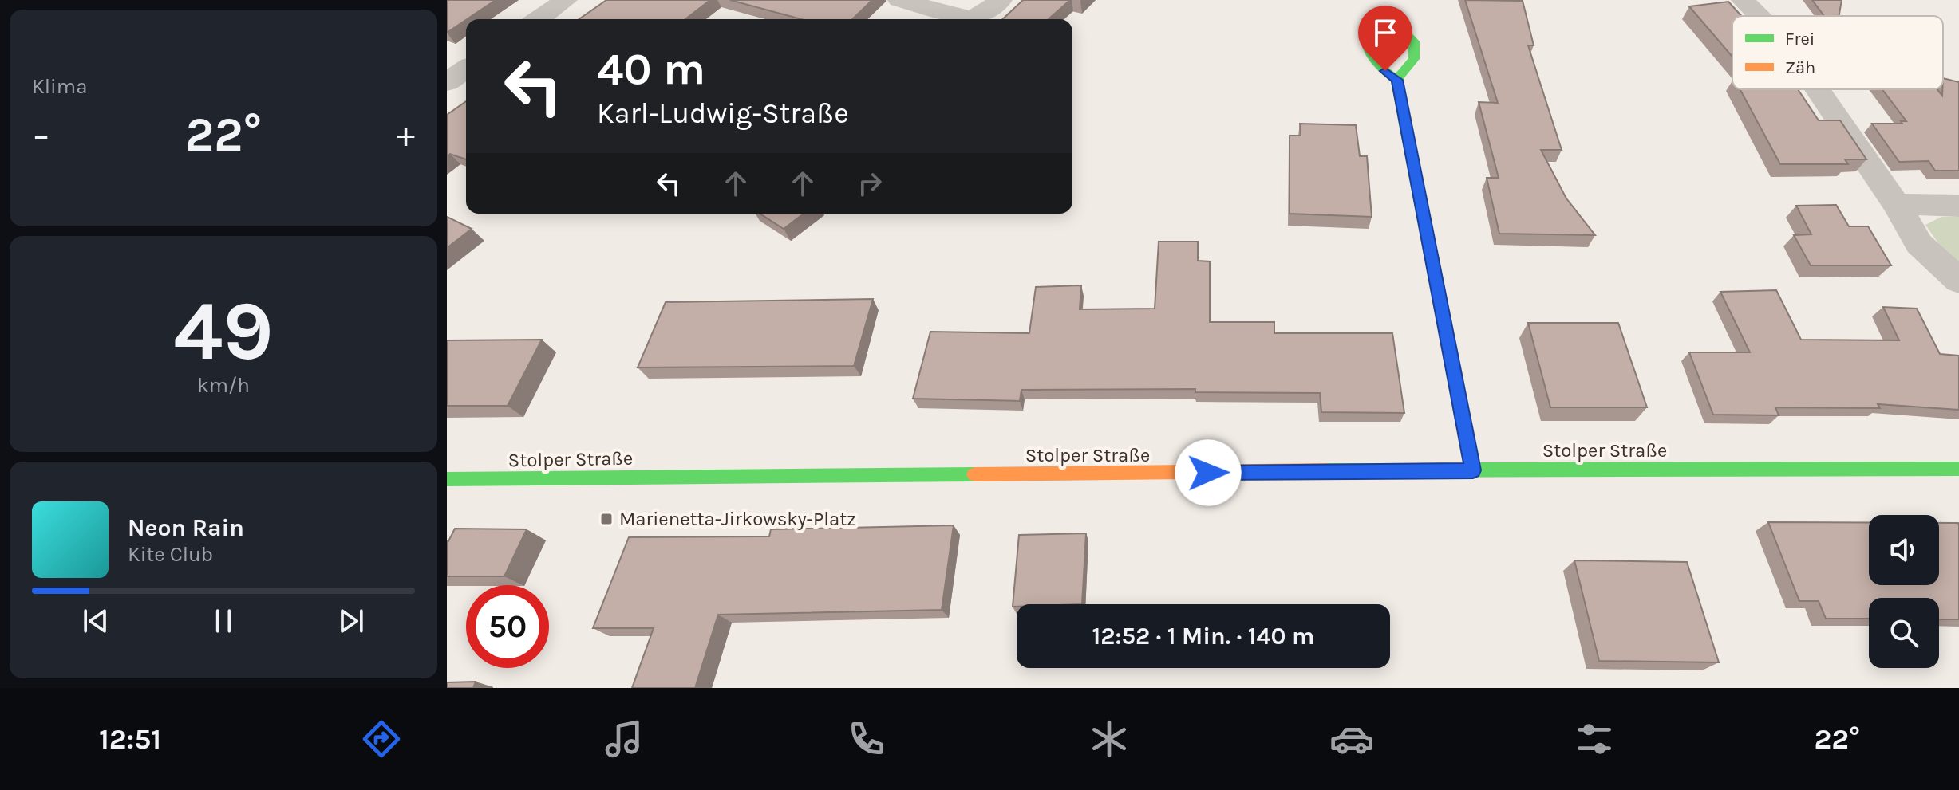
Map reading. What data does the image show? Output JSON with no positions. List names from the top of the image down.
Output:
{
  "streets": {
    "main road": ["Stolper Straße"]
  },
  "places": {
    "transit": ["Marienetta-Jirkowsky-Platz"]
  },
  "legend": ["Frei", "Zäh"],
  "page": {
    "tile": [
      "Klima",
      ["49", "km/h"]
    ],
    "turn": ["40 m", "Karl-Ludwig-Straße"],
    "heat": ["−", "22°", "+"],
    "song": ["Neon Rain", "Kite Club"],
    "limit": "50",
    "trip": "12:52 · 1 Min. · 140 m",
    "tabs": ["12:51", "22°"]
  }
}
